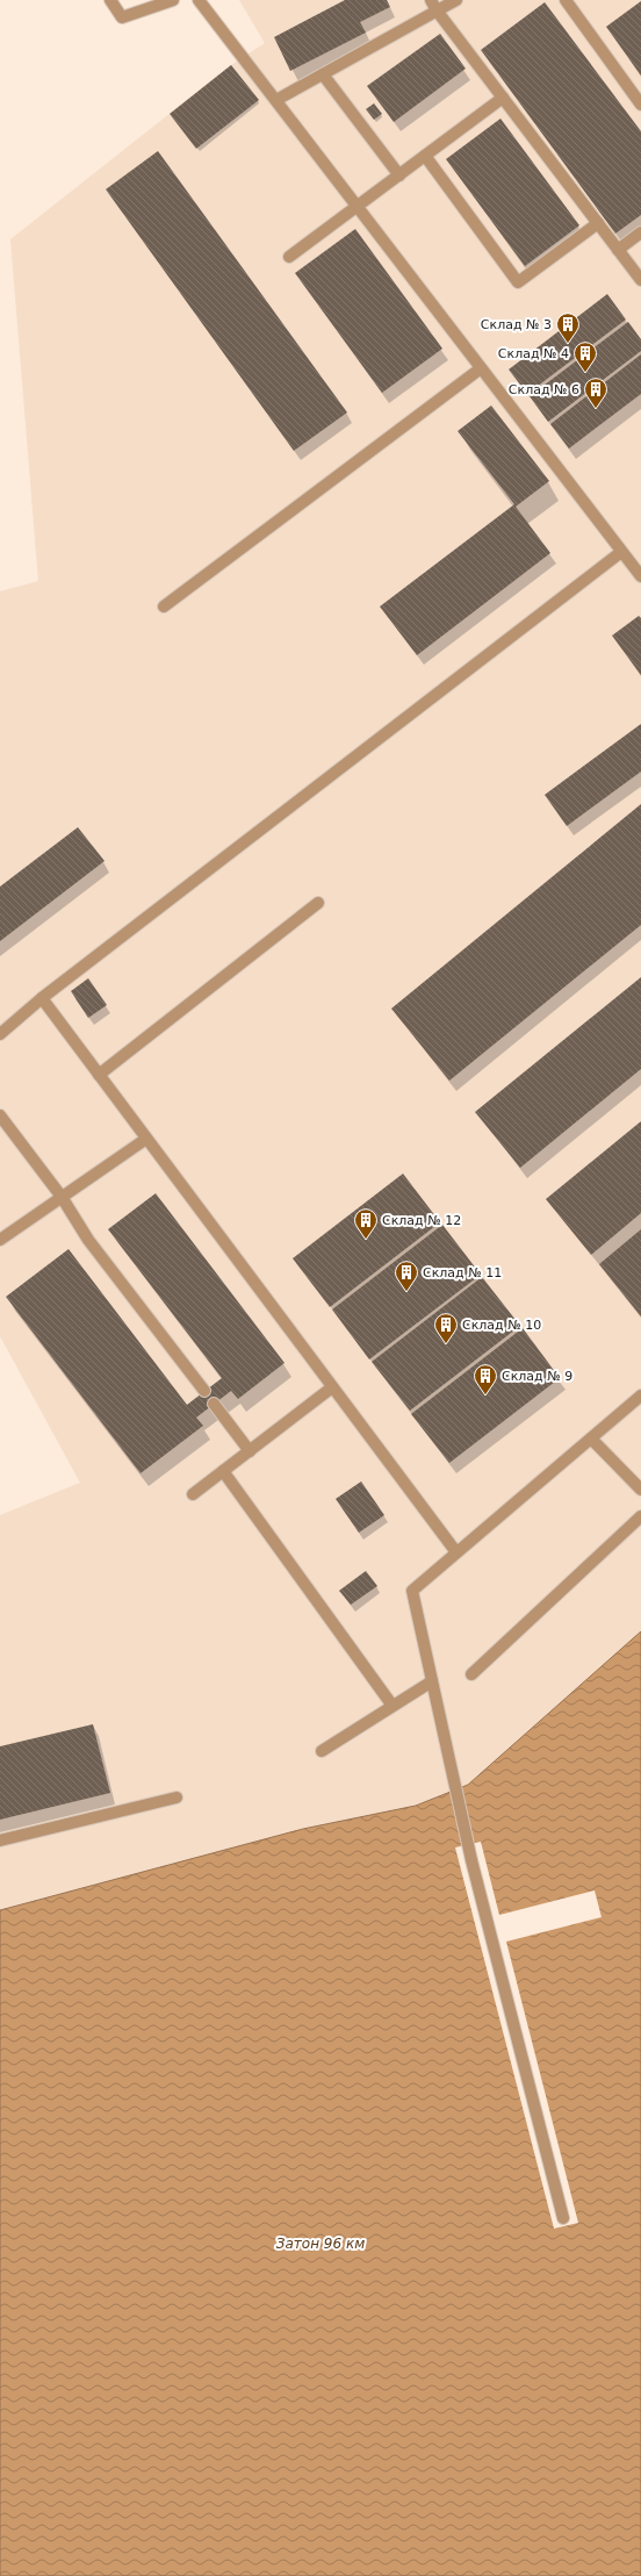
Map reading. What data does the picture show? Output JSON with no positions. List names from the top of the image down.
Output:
{
  "water": ["Затон 96 км"],
  "places": {
    "building": [
      "Склад № 3",
      "Склад № 4",
      "Склад № 6",
      "Склад № 12",
      "Склад № 11",
      "Склад № 10",
      "Склад № 9"
    ]
  }
}
